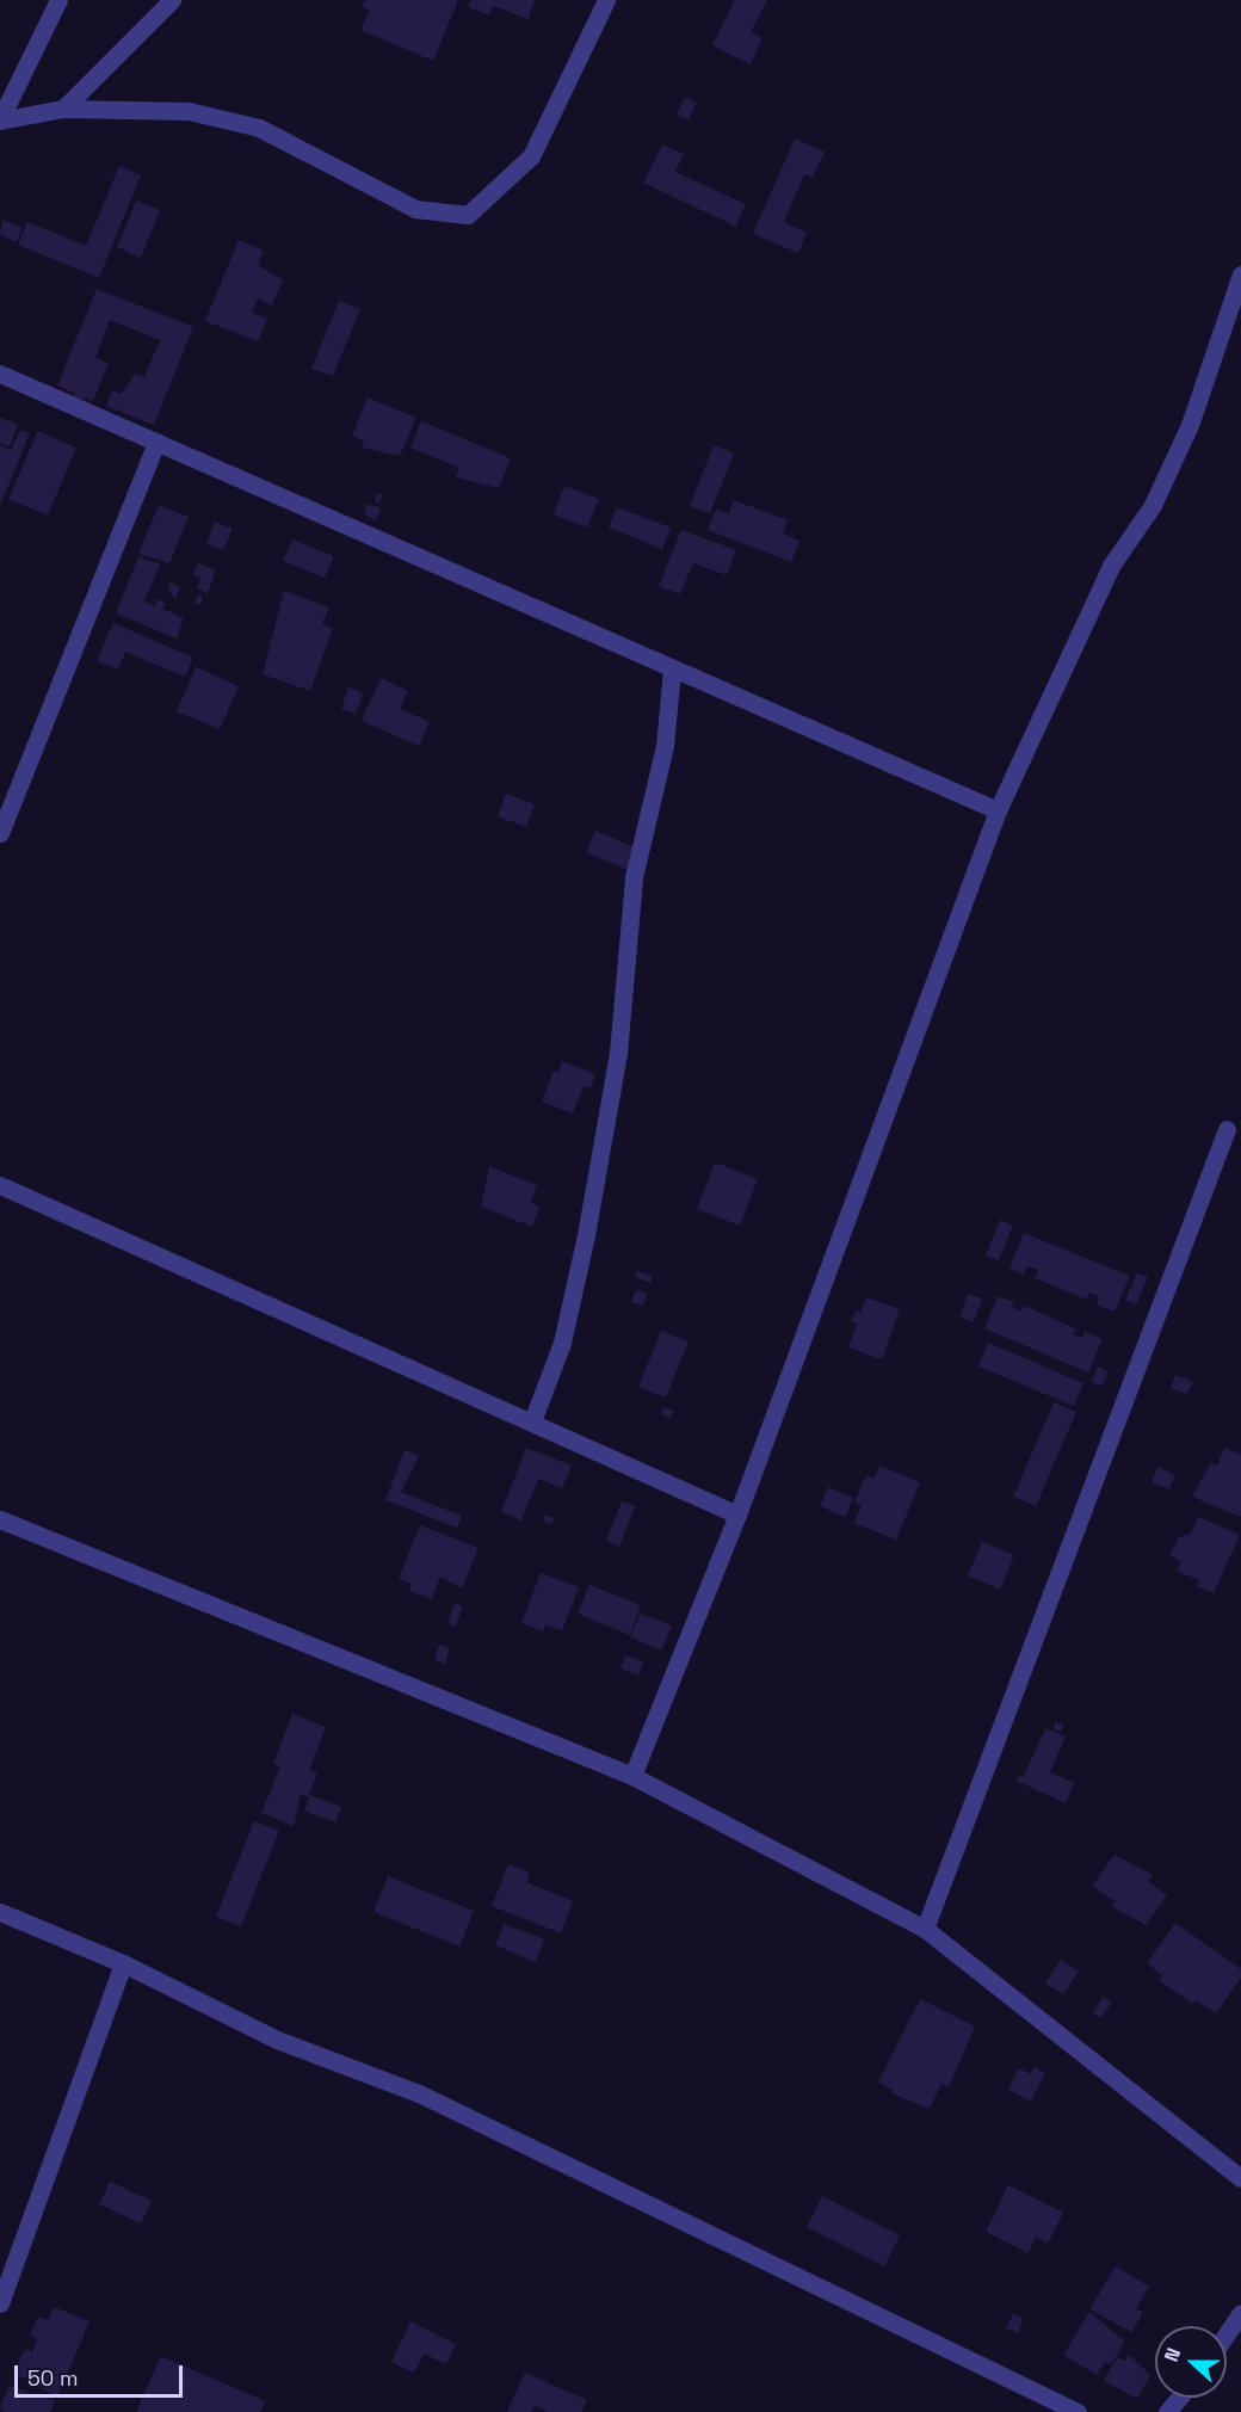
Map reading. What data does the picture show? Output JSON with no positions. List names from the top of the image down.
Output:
{
  "scale_bar": "50 m",
  "north": "left"
}
